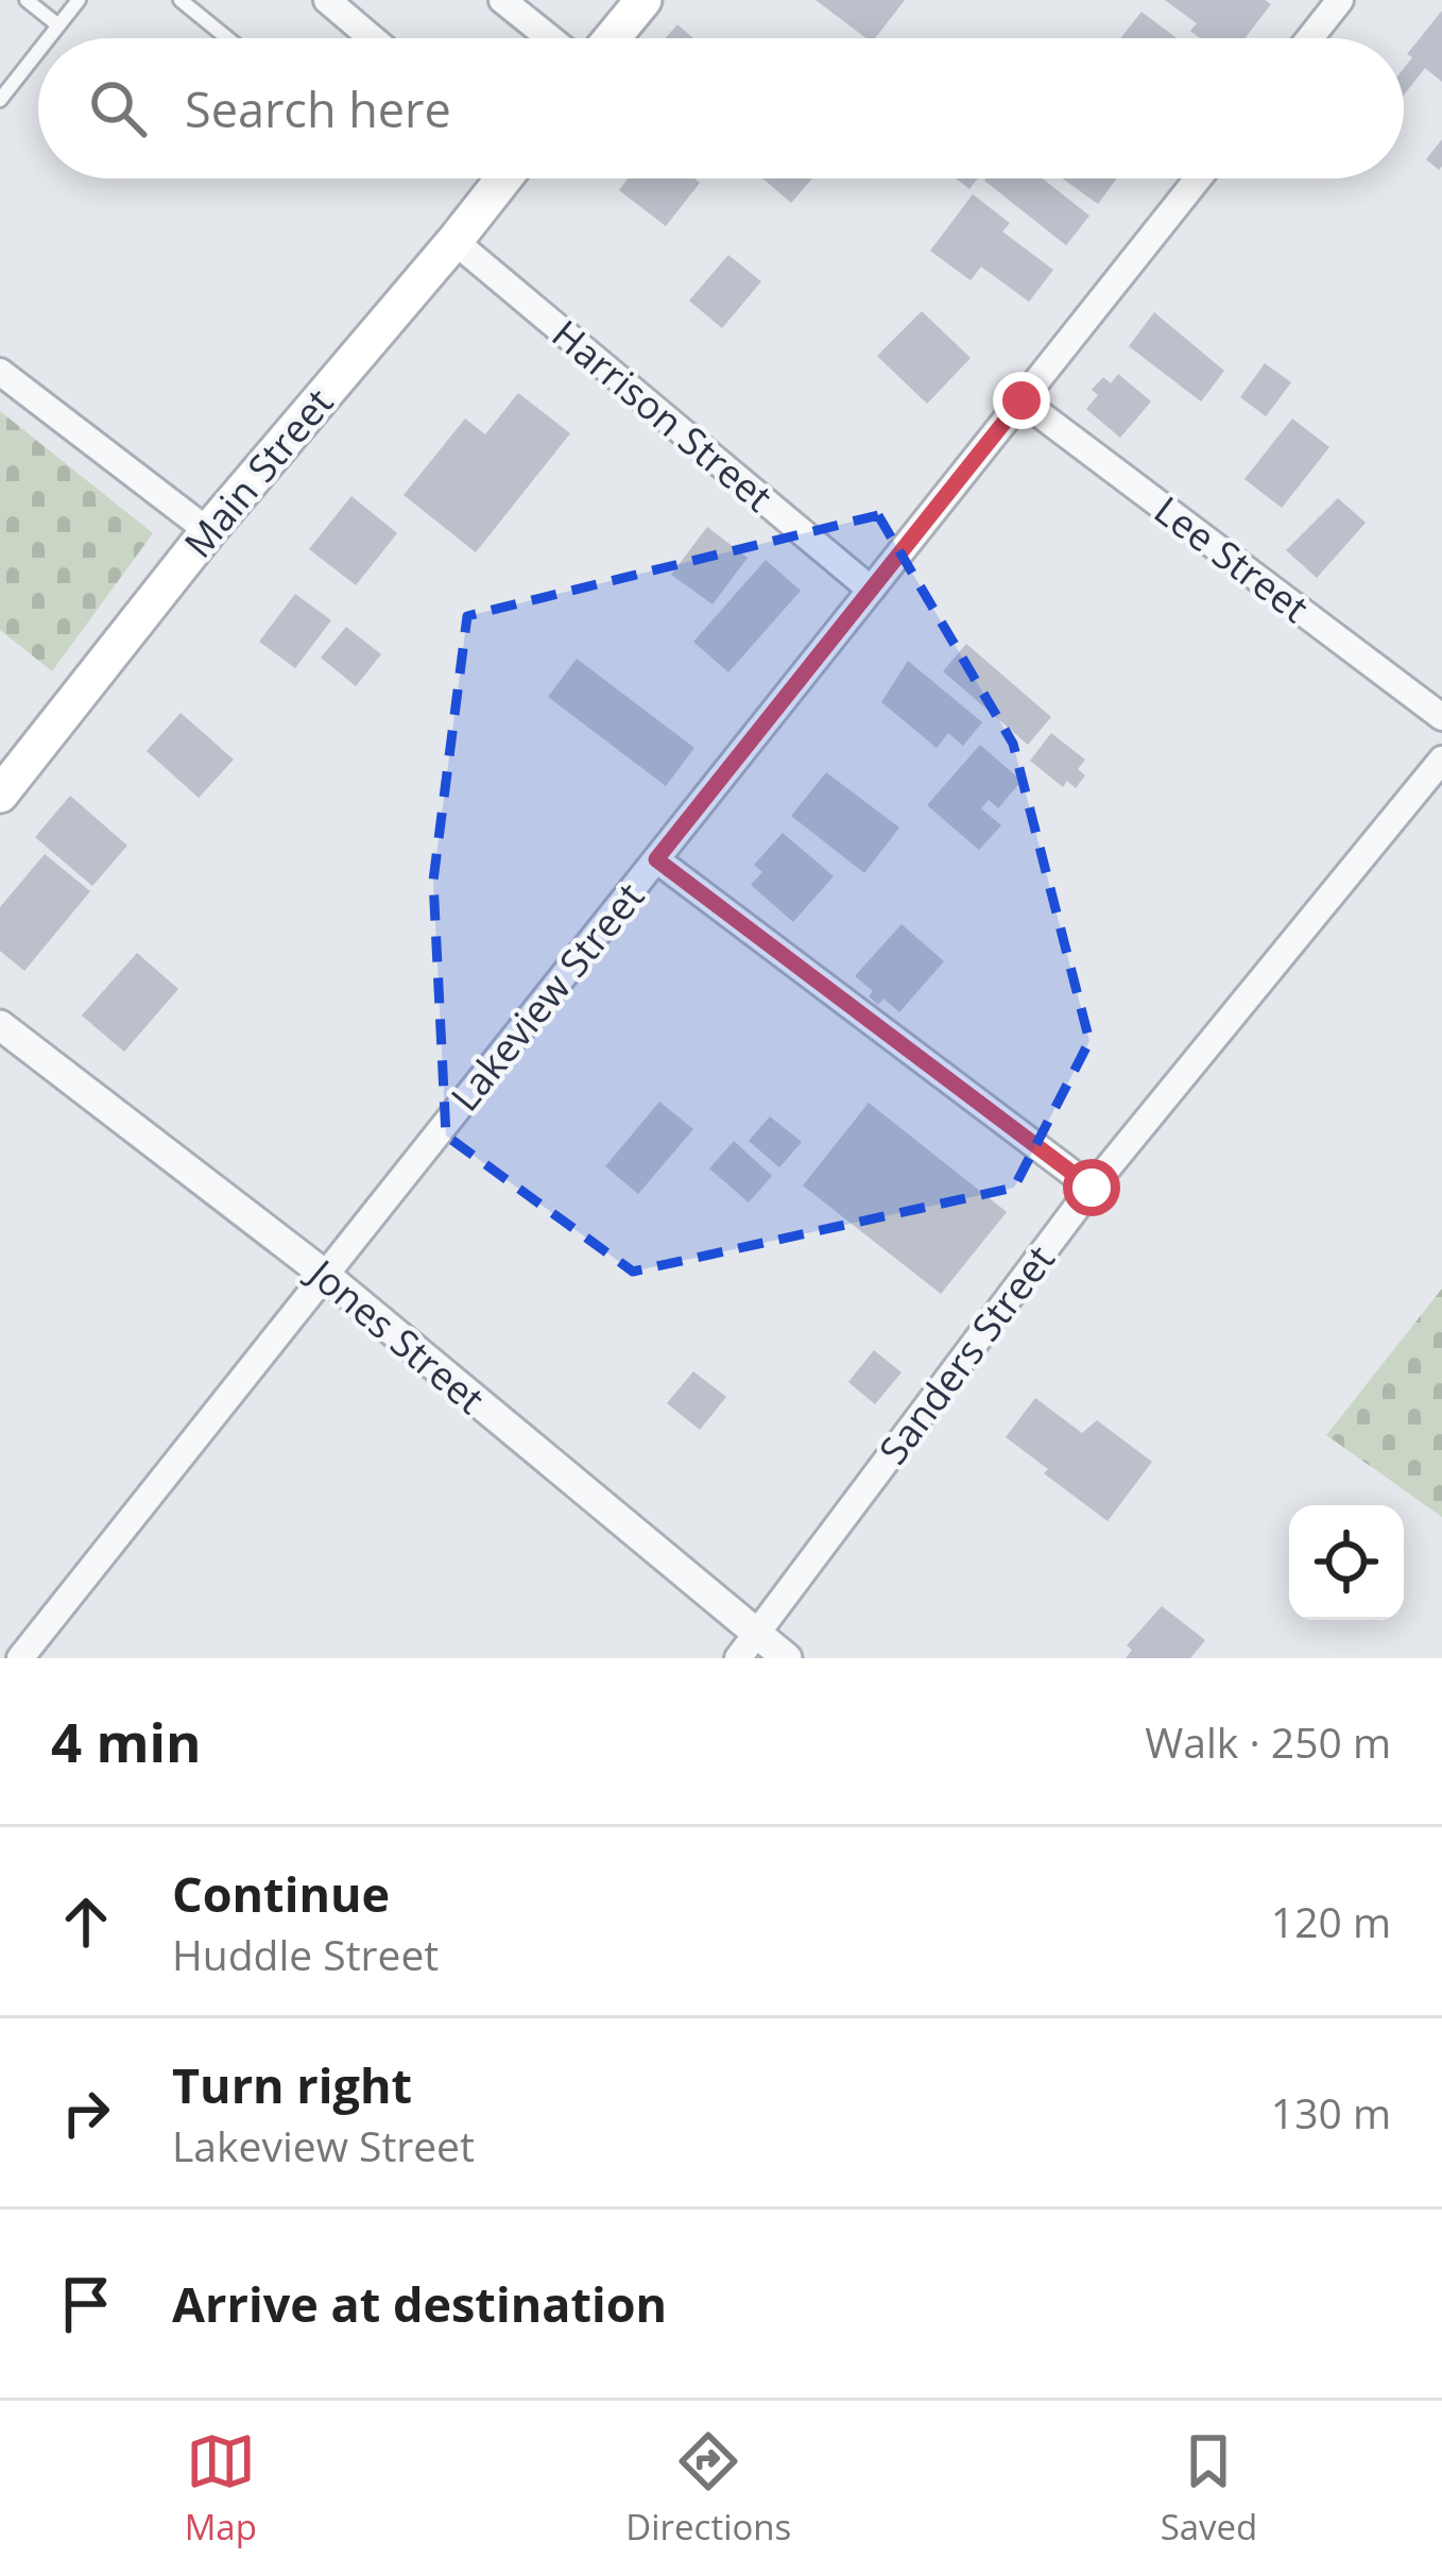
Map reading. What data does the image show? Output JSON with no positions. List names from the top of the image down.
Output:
{
  "streets": {
    "main road": ["Main Street"],
    "street": [
      "Harrison Street",
      "Lee Street",
      "Lakeview Street",
      "Jones Street",
      "Sanders Street"
    ]
  },
  "crossings": [
    ["Harrison Street", "Main Street"],
    ["Harrison Street", "Lakeview Street"],
    ["Lee Street", "Lakeview Street"],
    ["Lakeview Street", "Jones Street"],
    ["Jones Street", "Sanders Street"]
  ],
  "page": {
    "search": "Search here",
    "heading": ["4 min", "Walk · 250 m"],
    "list": [
      ["Continue", "Huddle Street", "120 m"],
      ["Turn right", "Lakeview Street", "130 m"],
      "Arrive at destination"
    ],
    "nav": ["Map", "Directions", "Saved"]
  }
}
